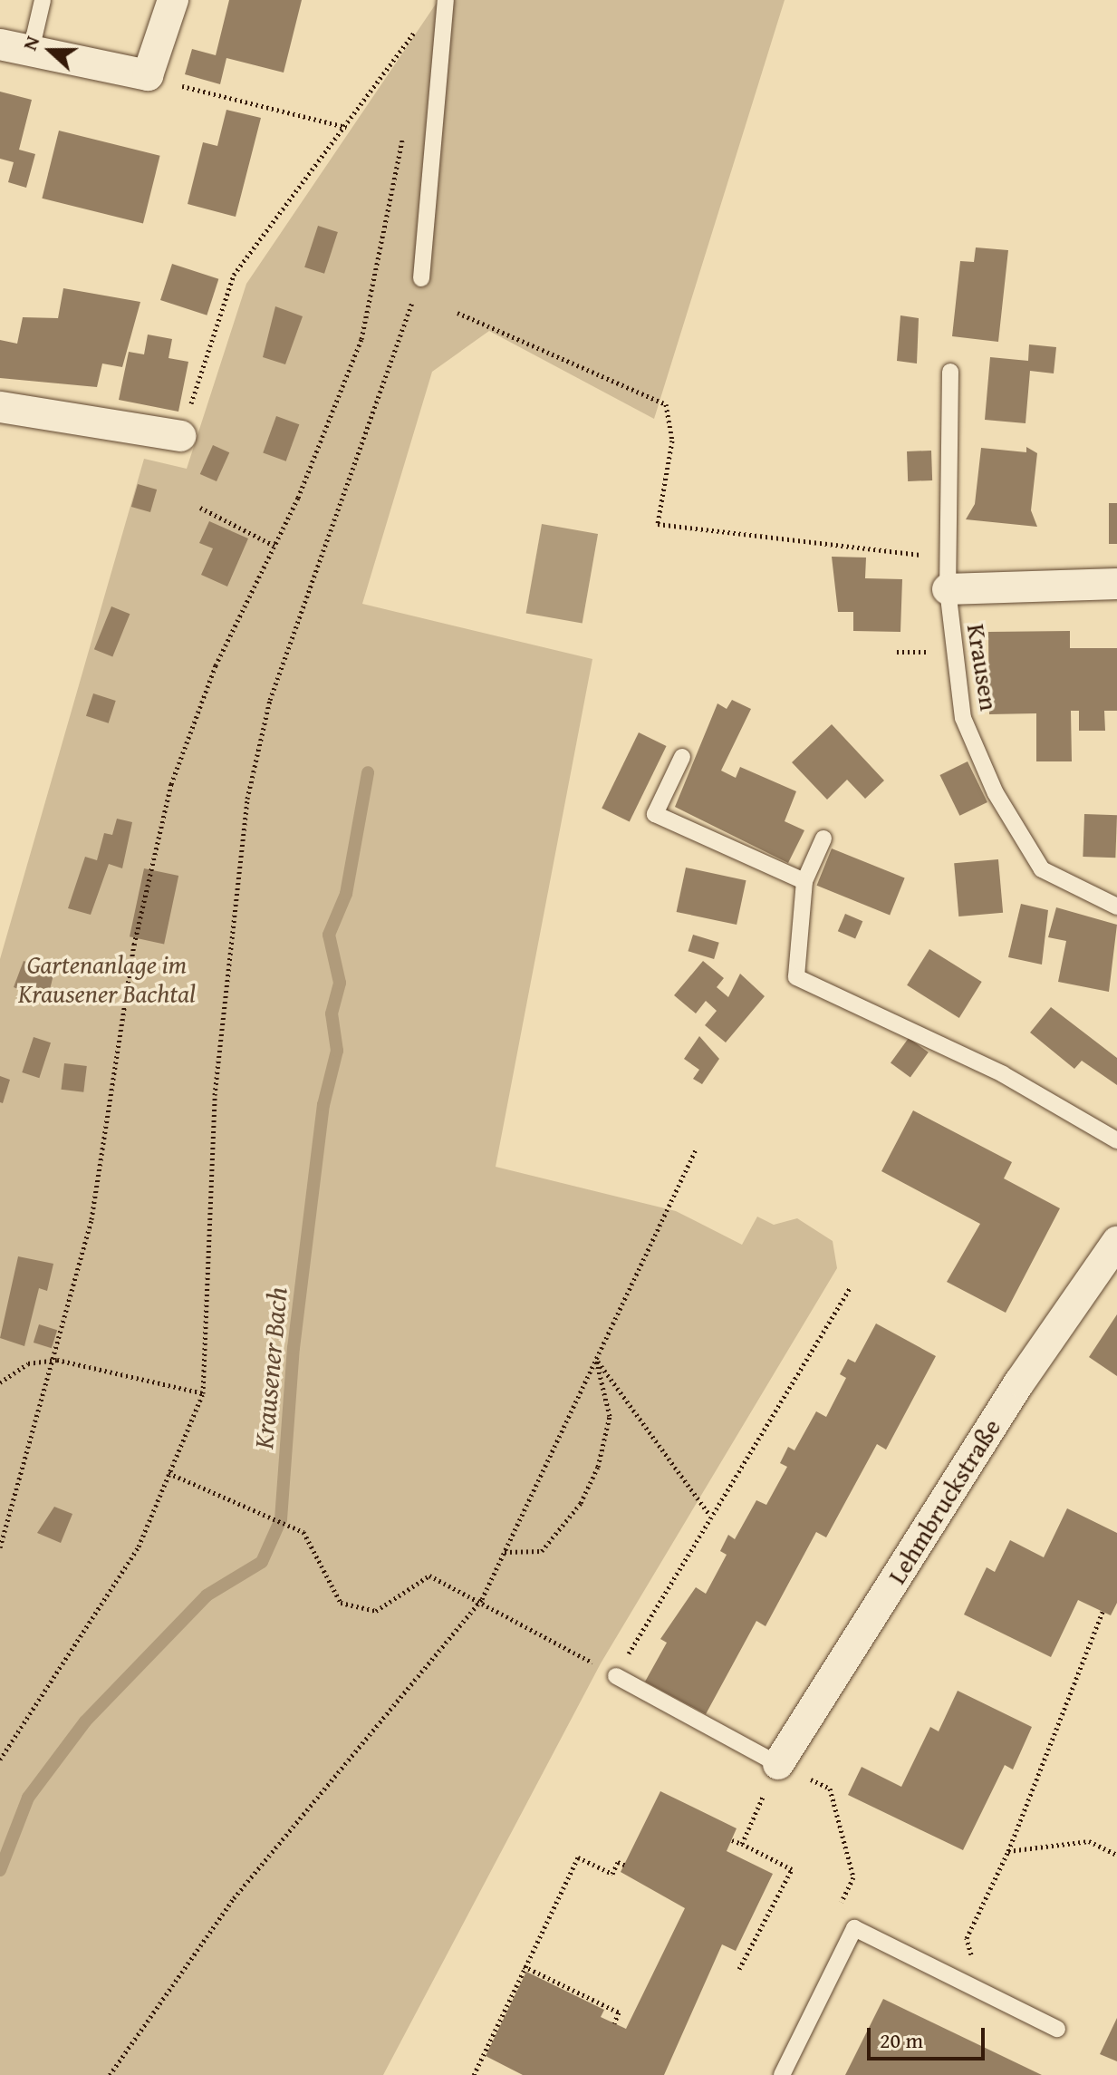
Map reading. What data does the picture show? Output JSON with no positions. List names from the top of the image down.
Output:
{
  "streets": {
    "street": ["Lehmbruckstraße"],
    "lane": ["Krausen"]
  },
  "water": ["Krausener Bach"],
  "parks": ["Gartenanlage im Krausener Bachtal"],
  "scale_bar": "20 m",
  "north": "left"
}
